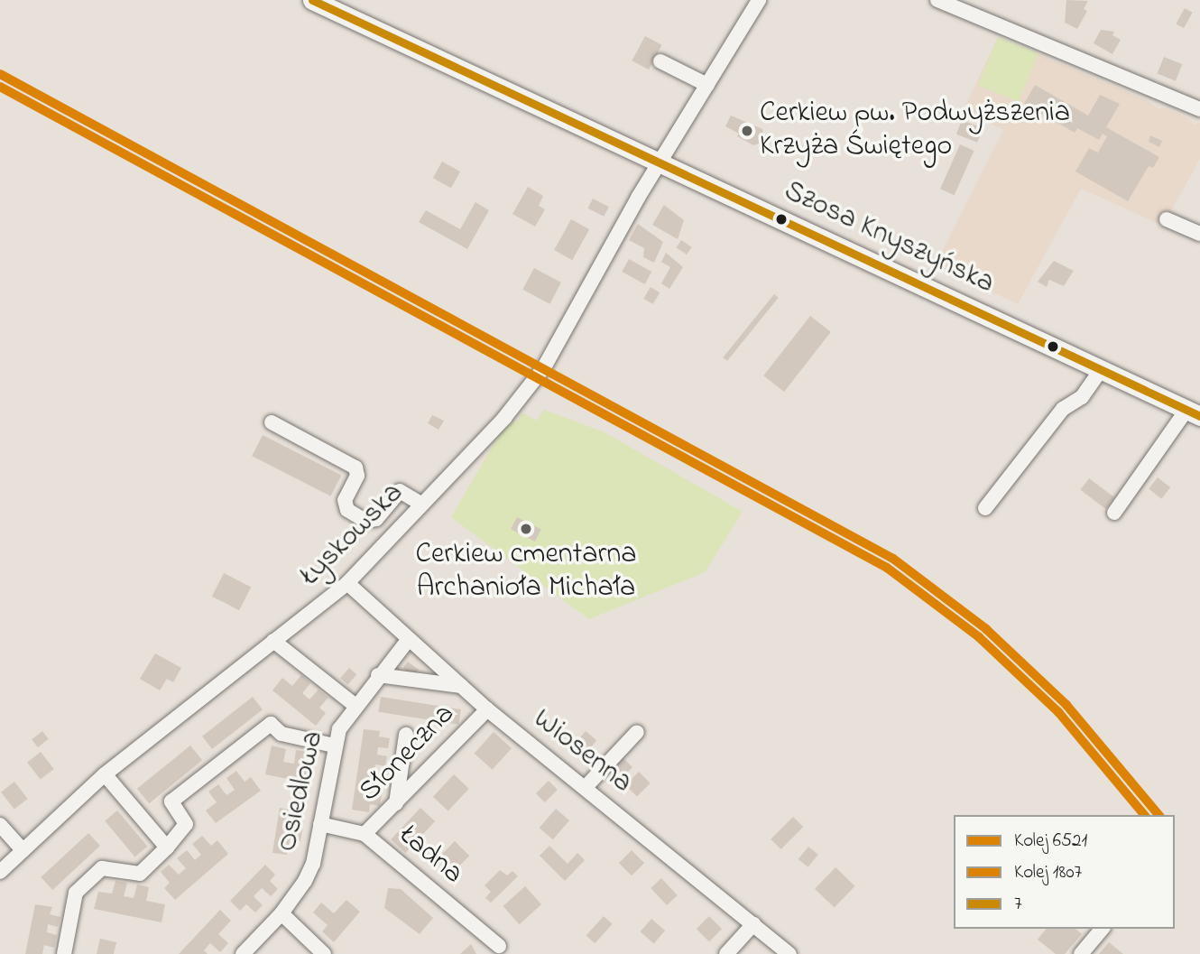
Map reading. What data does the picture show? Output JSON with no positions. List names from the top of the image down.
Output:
{
  "streets": {
    "main road": ["Szosa Knyszyńska"],
    "street": [
      "Łyskowska",
      "Wiosenna",
      "Słoneczna",
      "Osiedlowa",
      "Ładna"
    ]
  },
  "crossings": [
    ["Szosa Knyszyńska", "Łyskowska"],
    ["Łyskowska", "Wiosenna"],
    ["Wiosenna", "Słoneczna"],
    ["Wiosenna", "Osiedlowa"],
    ["Słoneczna", "Ładna"],
    ["Osiedlowa", "Ładna"]
  ],
  "places": ["Cerkiew pw. Podwyższenia Krzyża Świętego", "Cerkiew cmentarna Archanioła Michała"],
  "lines": ["transit line 7", "rail line 6521", "rail line 1807"],
  "legend": ["Kolej 6521", "Kolej 1807", "7"]
}
